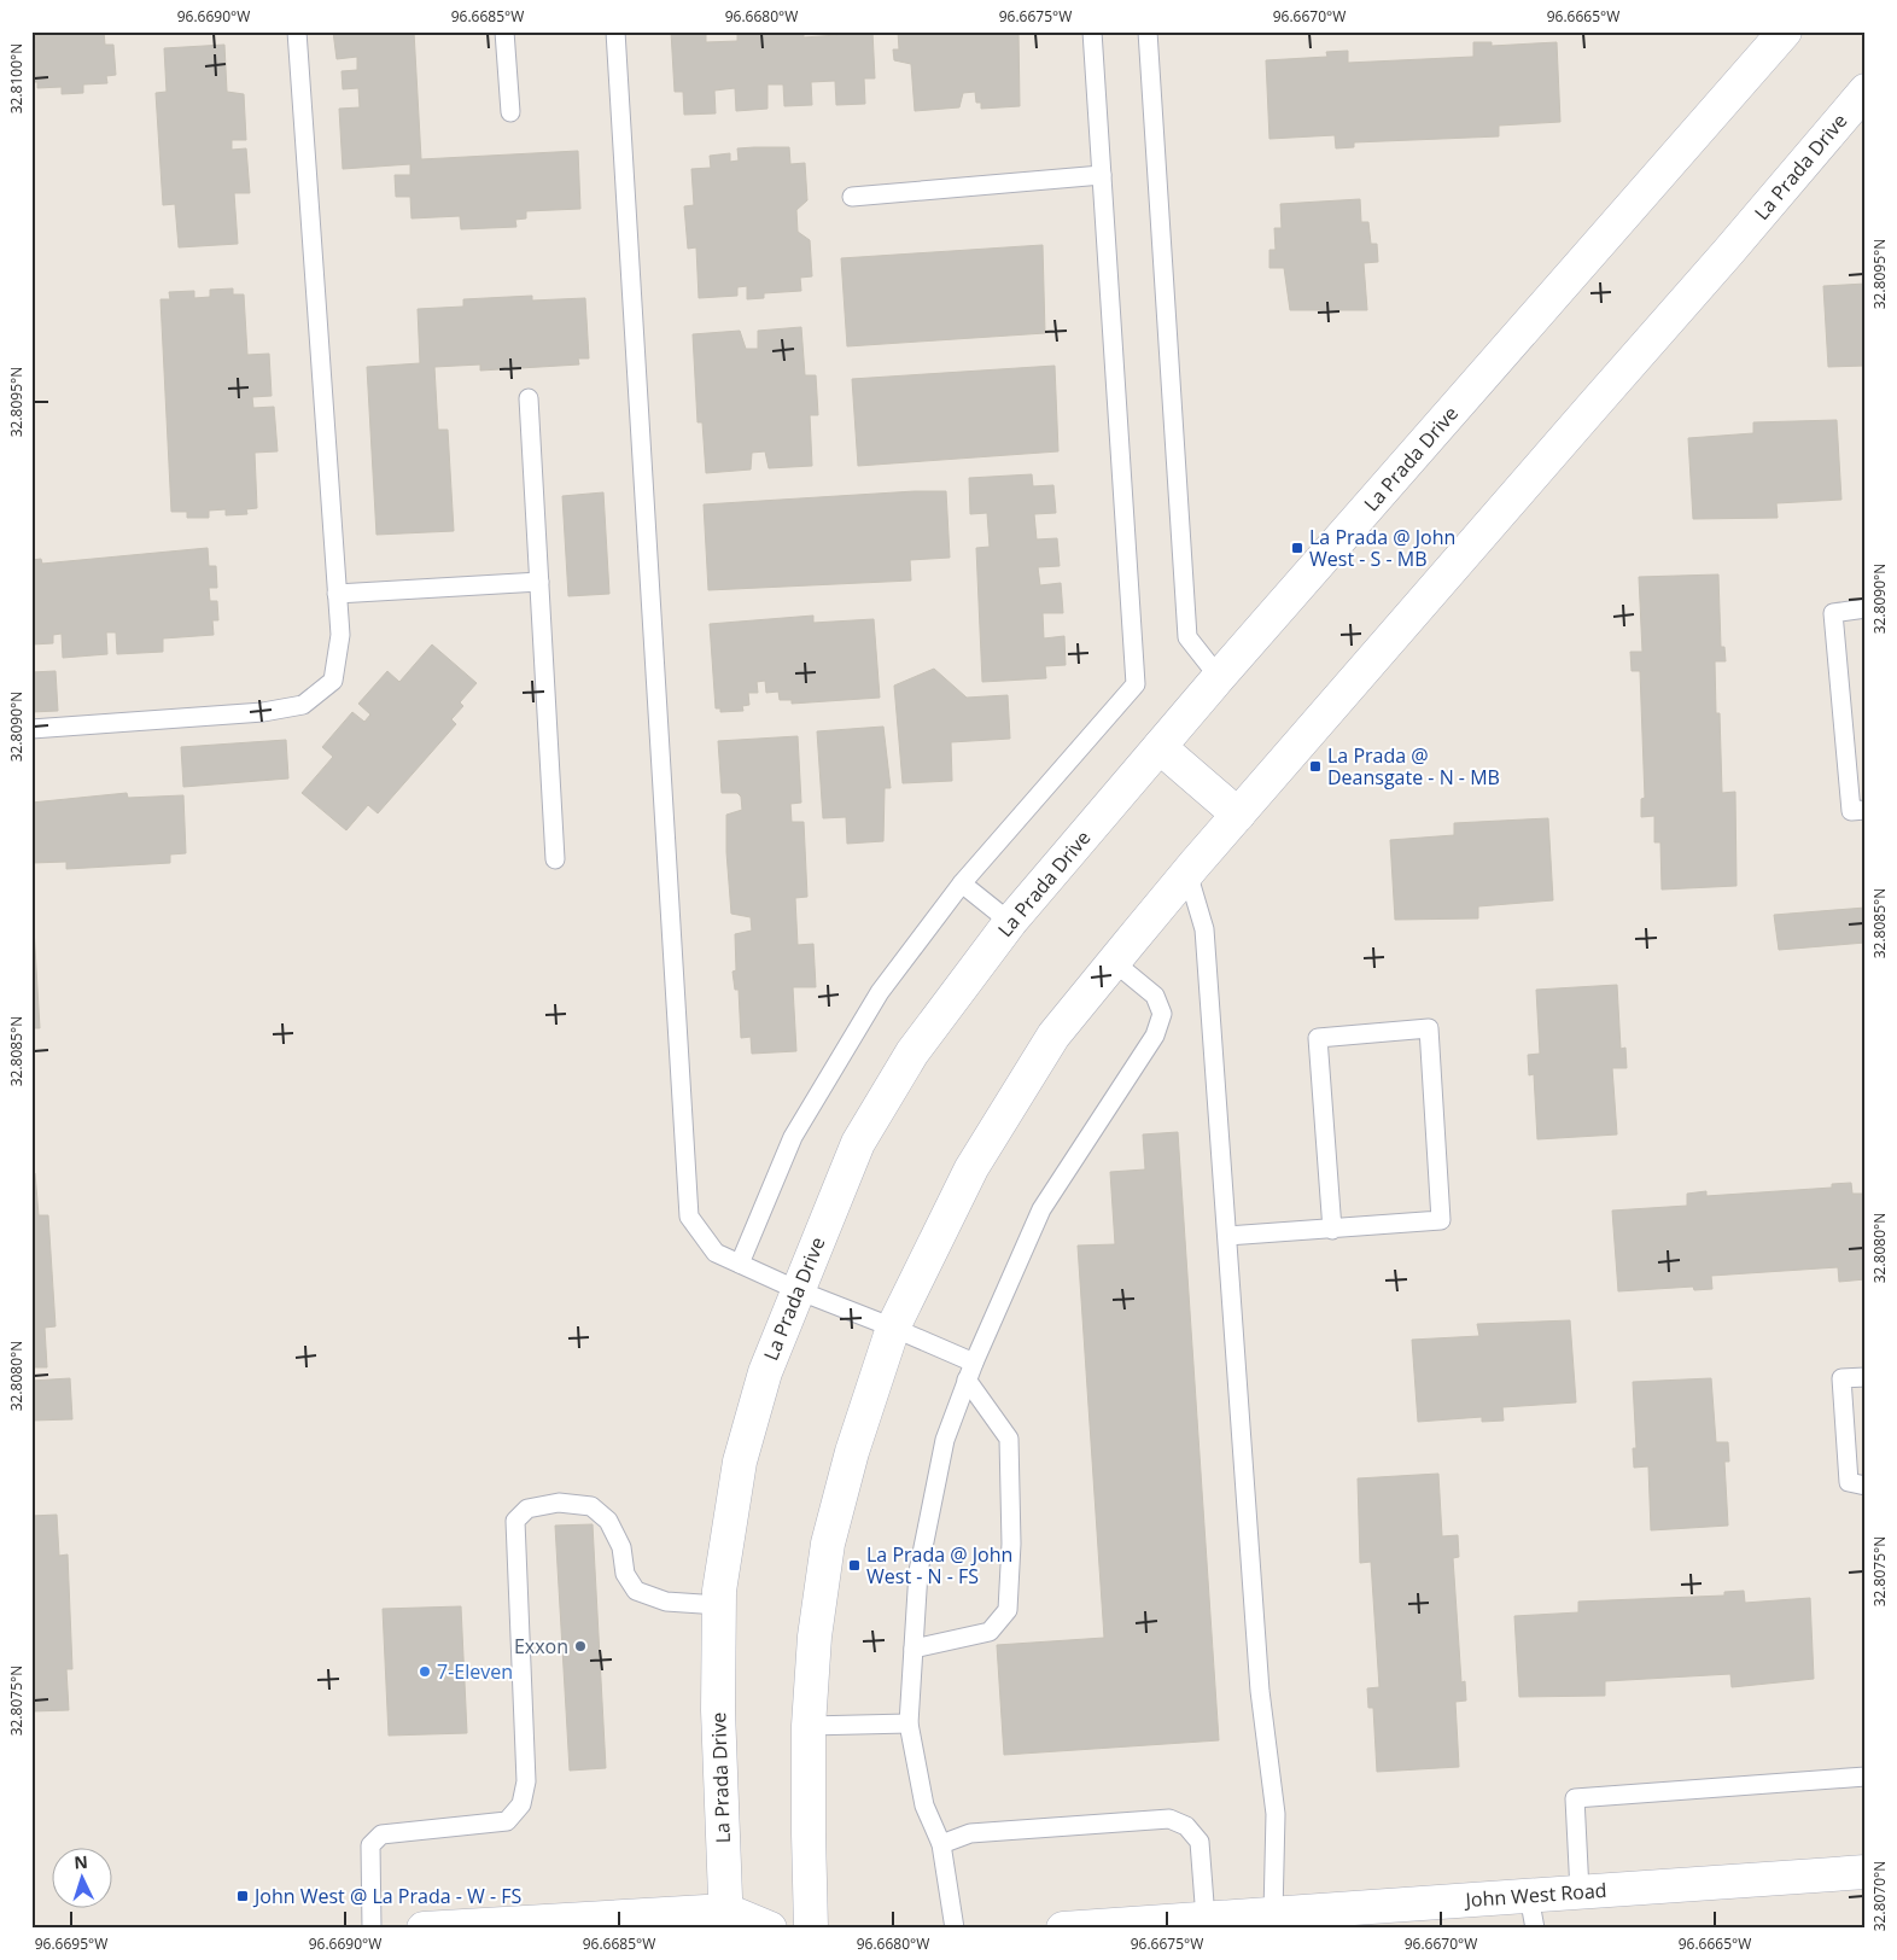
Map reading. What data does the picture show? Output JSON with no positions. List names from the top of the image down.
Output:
{
  "streets": {
    "main road": ["La Prada Drive", "John West Road"]
  },
  "places": {
    "transit": [
      "La Prada @ John West - S - MB",
      "La Prada @ Deansgate - N - MB",
      "La Prada @ John West - N - FS",
      "John West @ La Prada - W - FS"
    ],
    "other": ["Exxon", "7-Eleven"]
  },
  "north": "top",
  "coordinates": [
    "96.6690°W",
    "96.6685°W",
    "96.6680°W",
    "96.6675°W",
    "96.6670°W",
    "96.6665°W",
    "32.8100°N",
    "32.8095°N",
    "32.8090°N",
    "32.8085°N",
    "32.8080°N",
    "32.8075°N",
    "32.8070°N",
    "96.6695°W"
  ]
}
